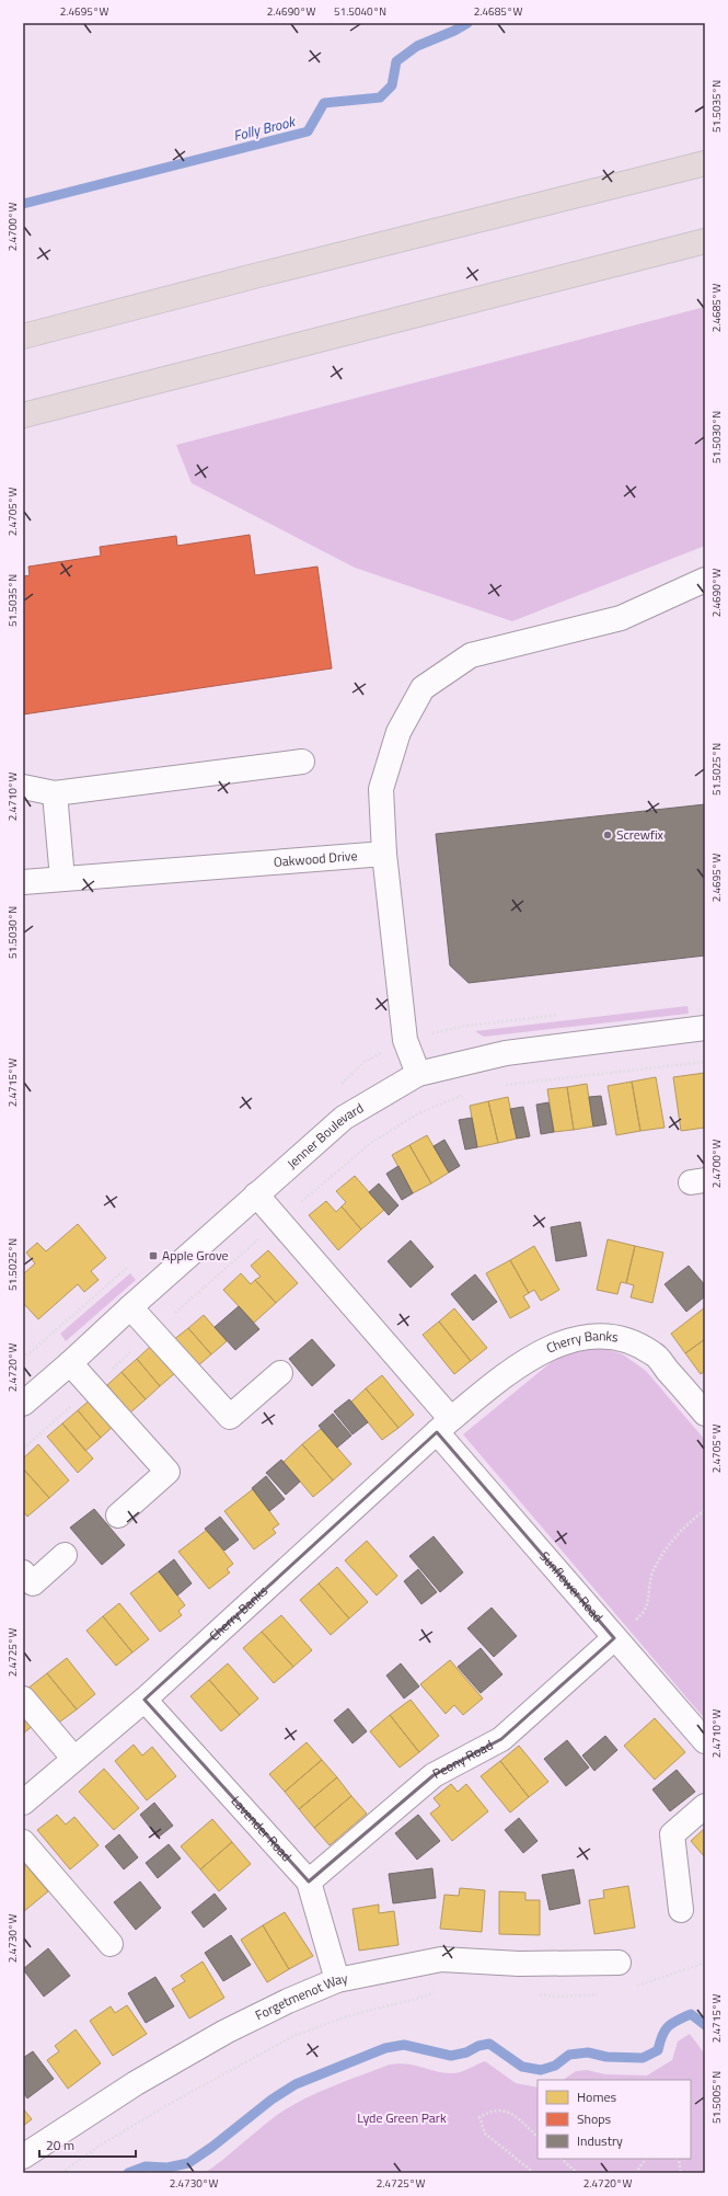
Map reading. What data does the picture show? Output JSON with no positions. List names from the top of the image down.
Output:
{
  "streets": {
    "street": [
      "Oakwood Drive",
      "Jenner Boulevard",
      "Cherry Banks",
      "Sunflower Road",
      "Peony Road",
      "Lavender Road",
      "Forgetmenot Way"
    ]
  },
  "crossings": [
    ["Cherry Banks", "Sunflower Road"],
    ["Cherry Banks", "Lavender Road"],
    ["Sunflower Road", "Peony Road"],
    ["Peony Road", "Lavender Road"],
    ["Lavender Road", "Forgetmenot Way"]
  ],
  "water": ["Folly Brook"],
  "parks": ["Lyde Green Park"],
  "places": {
    "other": ["Screwfix"],
    "transit": ["Apple Grove"]
  },
  "legend": ["Homes", "Shops", "Industry"],
  "scale_bar": "20 m",
  "coordinates": [
    "2.4695°W",
    "2.4690°W",
    "51.5040°N",
    "2.4685°W",
    "51.5035°N",
    "2.4700°W",
    "51.5030°N",
    "2.4705°W",
    "51.5025°N",
    "2.4710°W",
    "2.4715°W",
    "2.4720°W",
    "2.4725°W",
    "2.4730°W",
    "51.5005°N"
  ]
}
